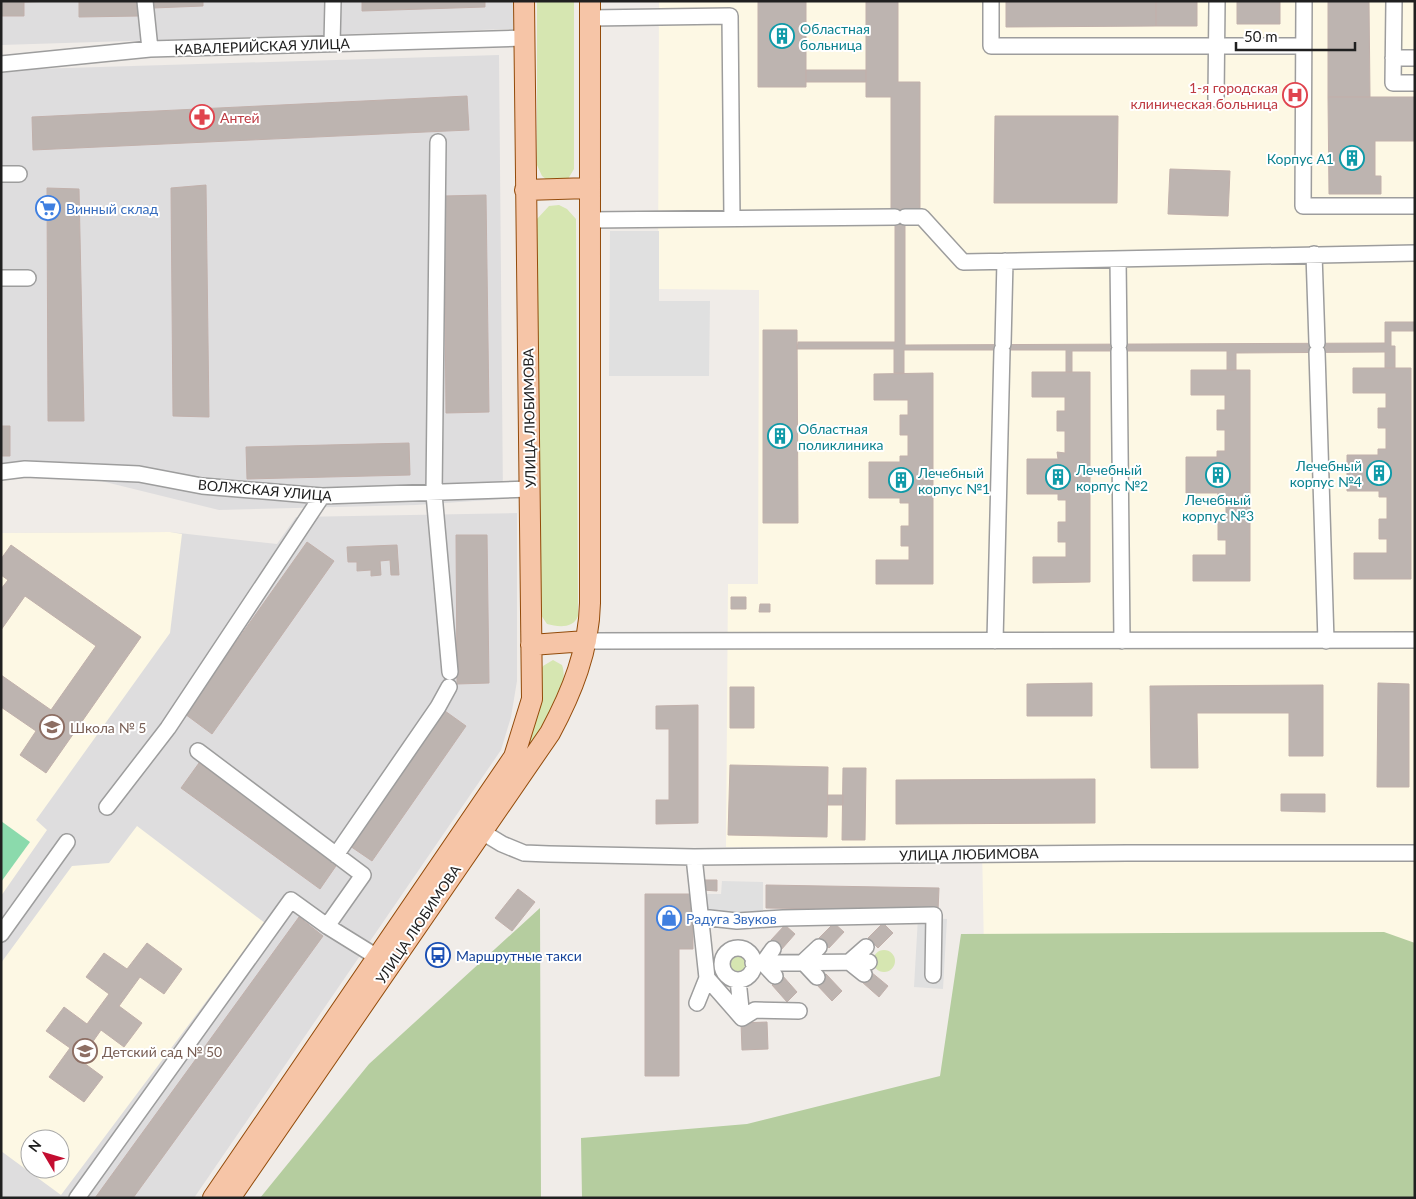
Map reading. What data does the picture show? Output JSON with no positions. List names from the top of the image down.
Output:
{
  "streets": {
    "main road": ["УЛИЦА ЛЮБИМОВА"],
    "street": ["КАВАЛЕРИЙСКАЯ УЛИЦА", "ВОЛЖСКАЯ УЛИЦА"]
  },
  "crossings": [
    ["КАВАЛЕРИЙСКАЯ УЛИЦА", "УЛИЦА ЛЮБИМОВА"],
    ["УЛИЦА ЛЮБИМОВА", "ВОЛЖСКАЯ УЛИЦА"]
  ],
  "places": {
    "building": [
      "Областная больница",
      "Корпус А1",
      "Областная поликлиника",
      "Лечебный корпус №4",
      "Лечебный корпус №3",
      "Лечебный корпус №2",
      "Лечебный корпус №1"
    ],
    "hospital": ["1-я городская клиническая больница"],
    "pharmacy": ["Антей"],
    "supermarket": ["Винный склад"],
    "school or university": ["Школа № 5", "Детский сад № 50"],
    "shop": ["Радуга Звуков"],
    "bus stop": ["Маршрутные такси"]
  },
  "scale_bar": "50 m",
  "north": "top left"
}
